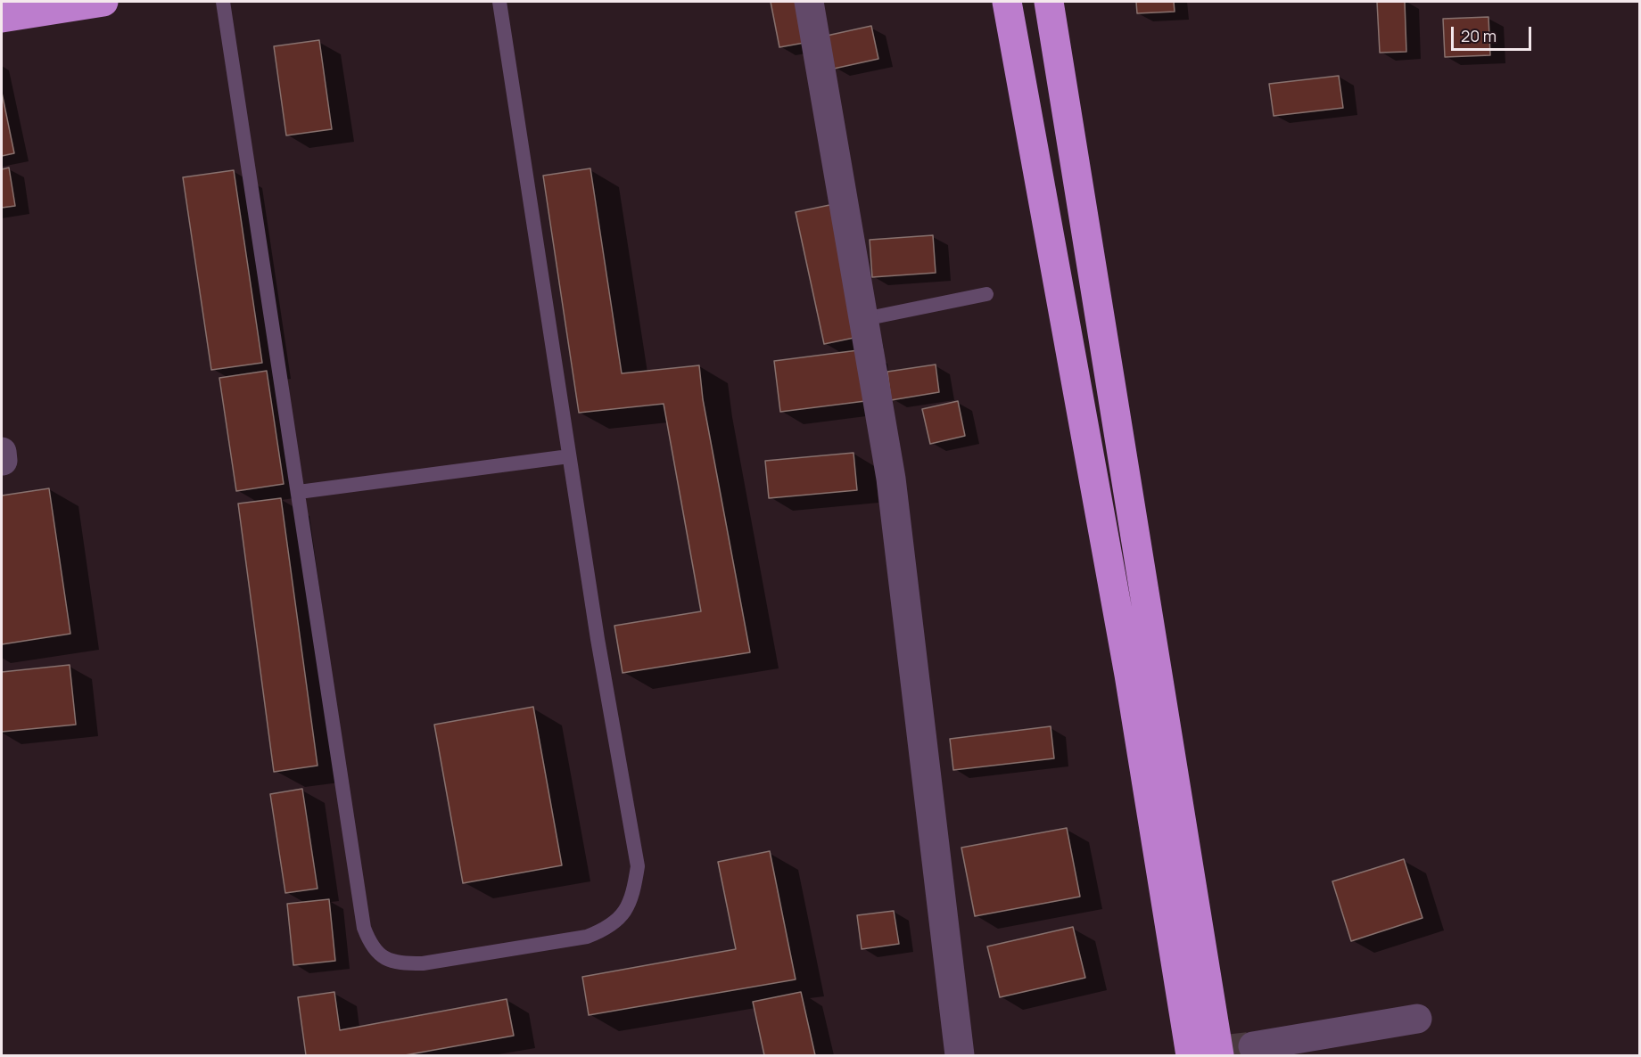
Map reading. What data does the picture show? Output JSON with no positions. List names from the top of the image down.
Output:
{
  "scale_bar": "20 m"
}
